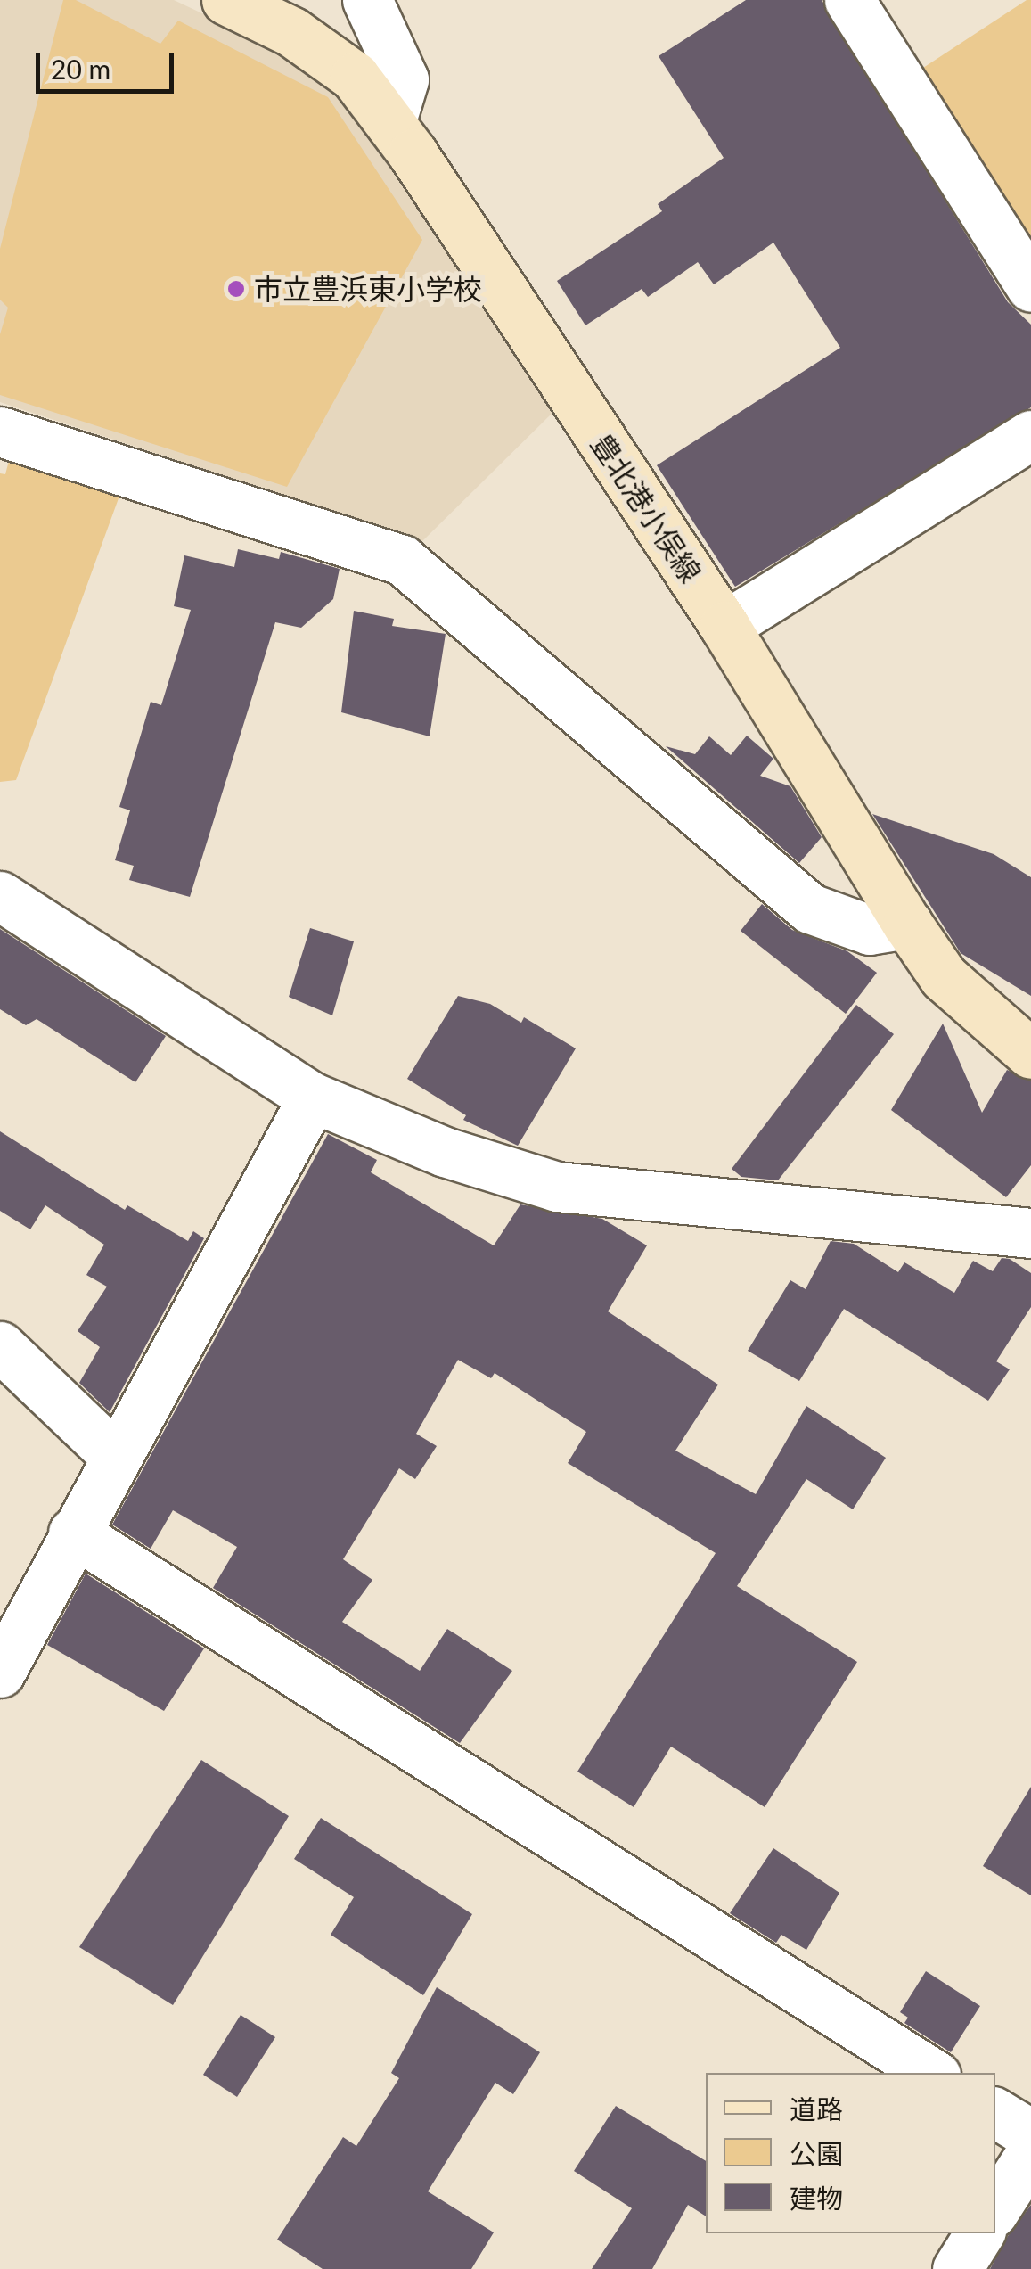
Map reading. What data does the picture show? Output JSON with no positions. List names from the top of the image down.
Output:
{
  "streets": {
    "main road": ["豊北港小俣線"]
  },
  "places": ["市立豊浜東小学校"],
  "legend": ["道路", "公園", "建物"],
  "scale_bar": "20 m"
}
